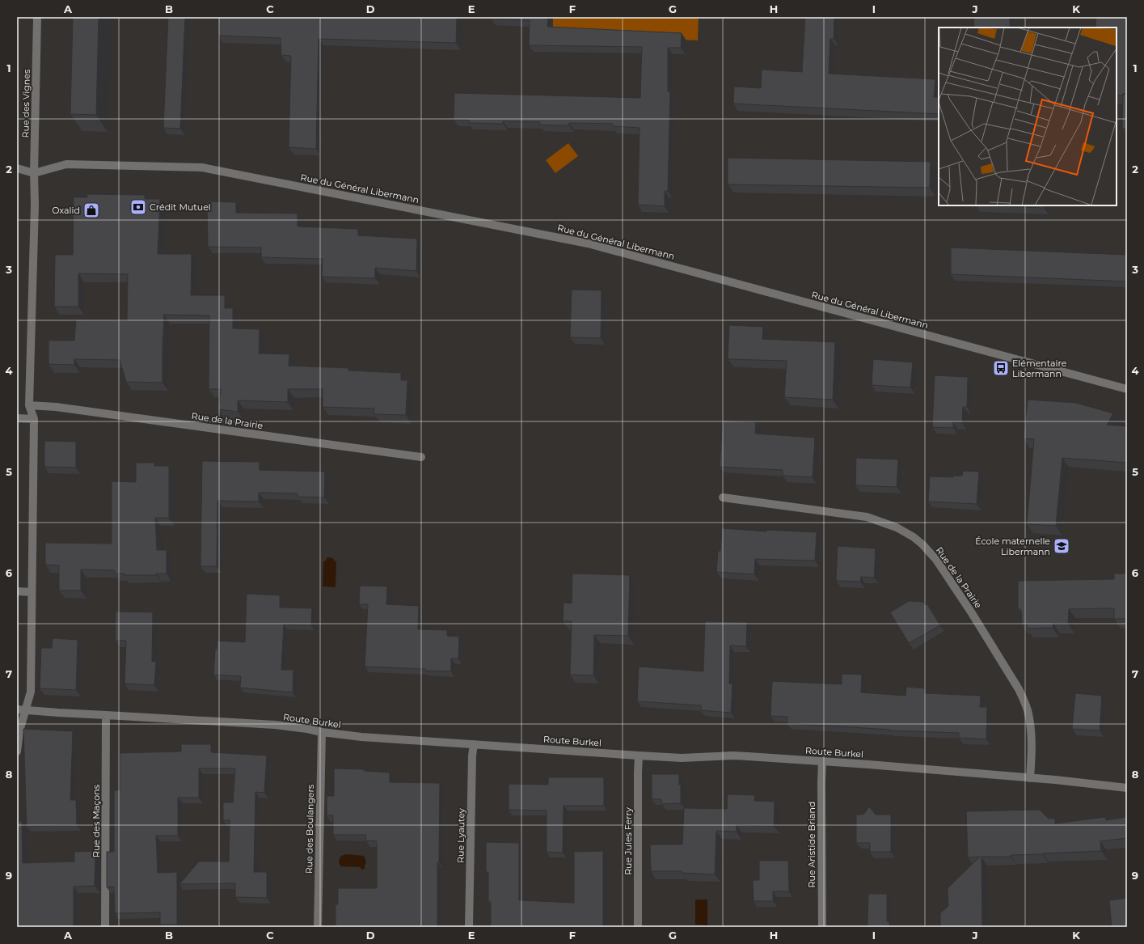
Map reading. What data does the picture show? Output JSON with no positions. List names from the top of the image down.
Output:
{
  "streets": {
    "street": [
      "Rue des Vignes",
      "Rue du Général Libermann",
      "Rue de la Prairie",
      "Route Burkel",
      "Rue des Maçons",
      "Rue des Boulangers",
      "Rue Lyautey",
      "Rue Jules Ferry",
      "Rue Aristide Briand"
    ]
  },
  "crossings": [
    ["Rue des Vignes", "Rue du Général Libermann"],
    ["Rue des Vignes", "Rue de la Prairie"],
    ["Rue des Vignes", "Route Burkel"],
    ["Rue de la Prairie", "Route Burkel"],
    ["Route Burkel", "Rue des Maçons"],
    ["Route Burkel", "Rue des Boulangers"],
    ["Route Burkel", "Rue Lyautey"],
    ["Route Burkel", "Rue Jules Ferry"],
    ["Route Burkel", "Rue Aristide Briand"]
  ],
  "places": {
    "bank": ["Crédit Mutuel"],
    "shop": ["Oxalid"],
    "bus stop": ["Elémentaire Libermann"],
    "school or university": ["École maternelle Libermann"]
  },
  "grid": {
    "columns": [
      "A",
      "B",
      "C",
      "D",
      "E",
      "F",
      "G",
      "H",
      "I",
      "J",
      "K"
    ],
    "rows": [
      "1",
      "2",
      "3",
      "4",
      "5",
      "6",
      "7",
      "8",
      "9"
    ]
  }
}
